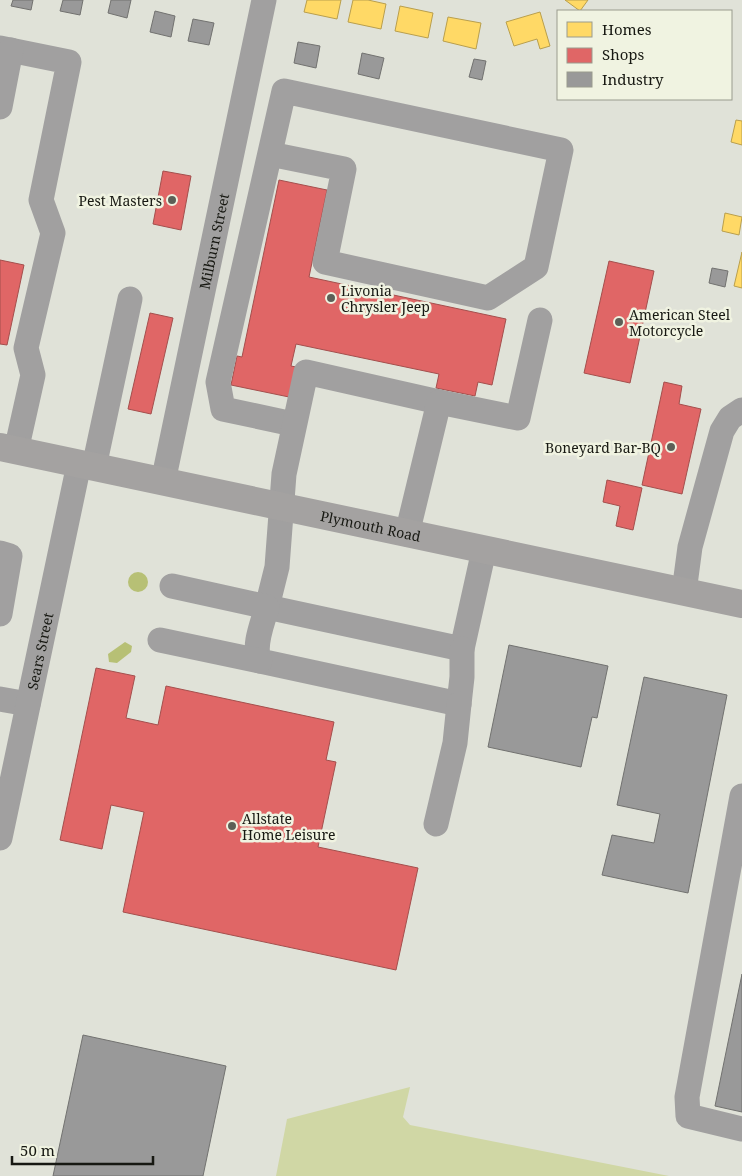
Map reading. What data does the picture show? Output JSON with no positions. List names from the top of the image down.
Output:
{
  "streets": {
    "main road": ["Plymouth Road"],
    "street": ["Milburn Street", "Sears Street"]
  },
  "crossings": [
    ["Milburn Street", "Plymouth Road"],
    ["Plymouth Road", "Sears Street"]
  ],
  "places": [
    "Pest Masters",
    "Livonia Chrysler Jeep",
    "American Steel Motorcycle",
    "Boneyard Bar-BQ",
    "Allstate Home Leisure"
  ],
  "legend": ["Homes", "Shops", "Industry"],
  "scale_bar": "50 m"
}
